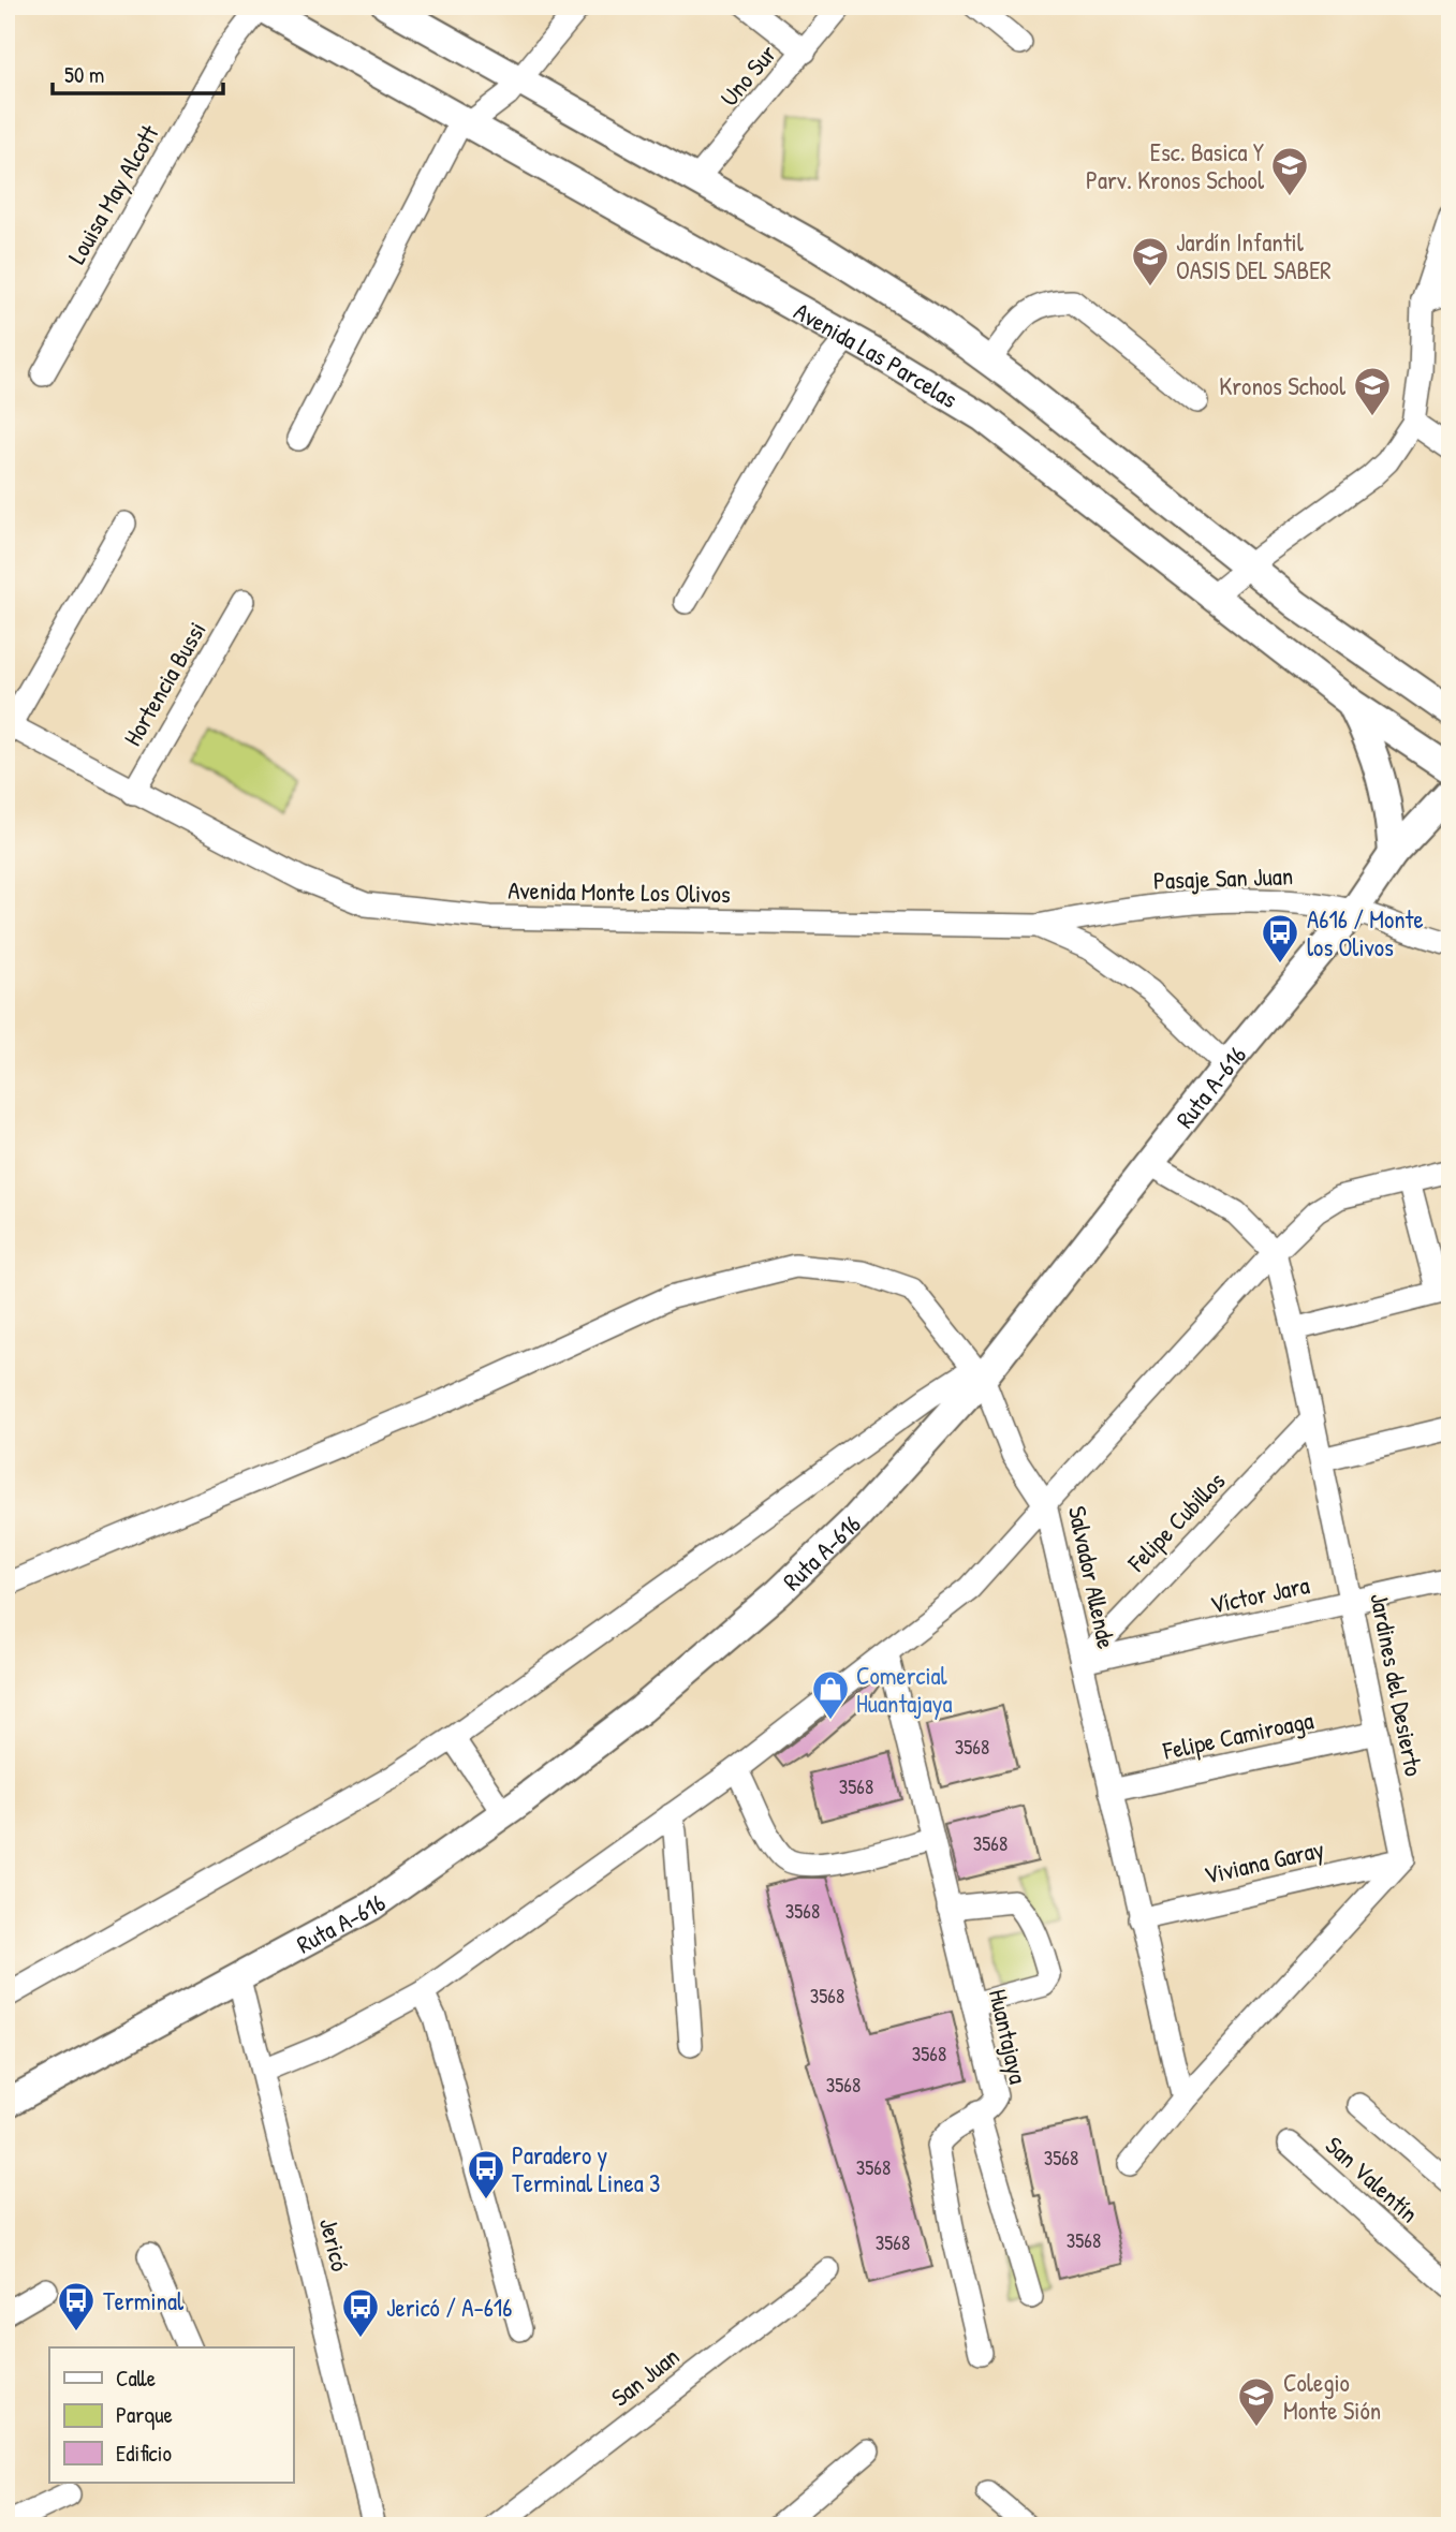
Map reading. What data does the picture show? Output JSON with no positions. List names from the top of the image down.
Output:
{
  "streets": {
    "main road": ["Avenida Las Parcelas", "Ruta A-616"],
    "street": [
      "Uno Sur",
      "Louisa May Alcott",
      "Hortencia Bussi",
      "Pasaje San Juan",
      "Avenida Monte Los Olivos",
      "Felipe Cubillos",
      "Salvador Allende",
      "Víctor Jara",
      "Jardines del Desierto",
      "Felipe Camiroaga",
      "Viviana Garay",
      "Huantajaya",
      "San Valentín",
      "Jericó",
      "San Juan"
    ]
  },
  "crossings": [
    ["Louisa May Alcott", "Avenida Las Parcelas"],
    ["Hortencia Bussi", "Avenida Monte Los Olivos"],
    ["Pasaje San Juan", "Avenida Monte Los Olivos"],
    ["Pasaje San Juan", "Ruta A-616"],
    ["Avenida Monte Los Olivos", "Ruta A-616"],
    ["Ruta A-616", "Jericó"],
    ["Felipe Cubillos", "Salvador Allende"],
    ["Felipe Cubillos", "Víctor Jara"],
    ["Felipe Cubillos", "Jardines del Desierto"],
    ["Salvador Allende", "Víctor Jara"],
    ["Salvador Allende", "Jardines del Desierto"],
    ["Salvador Allende", "Felipe Camiroaga"],
    ["Salvador Allende", "Viviana Garay"],
    ["Víctor Jara", "Jardines del Desierto"],
    ["Jardines del Desierto", "Felipe Camiroaga"],
    ["Jardines del Desierto", "Viviana Garay"]
  ],
  "places": {
    "school or university": [
      "Esc. Basica Y Parv. Kronos School",
      "Jardín Infantil OASIS DEL SABER",
      "Kronos School",
      "Colegio Monte Sión"
    ],
    "bus stop": [
      "A616 / Monte los Olivos",
      "Paradero y Terminal Linea 3",
      "Terminal",
      "Jericó / A-616"
    ],
    "shop": ["Comercial Huantajaya"]
  },
  "house_numbers": [
    "3568",
    "3568",
    "3568",
    "3568",
    "3568",
    "3568",
    "3568",
    "3568",
    "3568",
    "3568",
    "3568"
  ],
  "legend": ["Calle", "Parque", "Edificio"],
  "scale_bar": "50 m"
}
